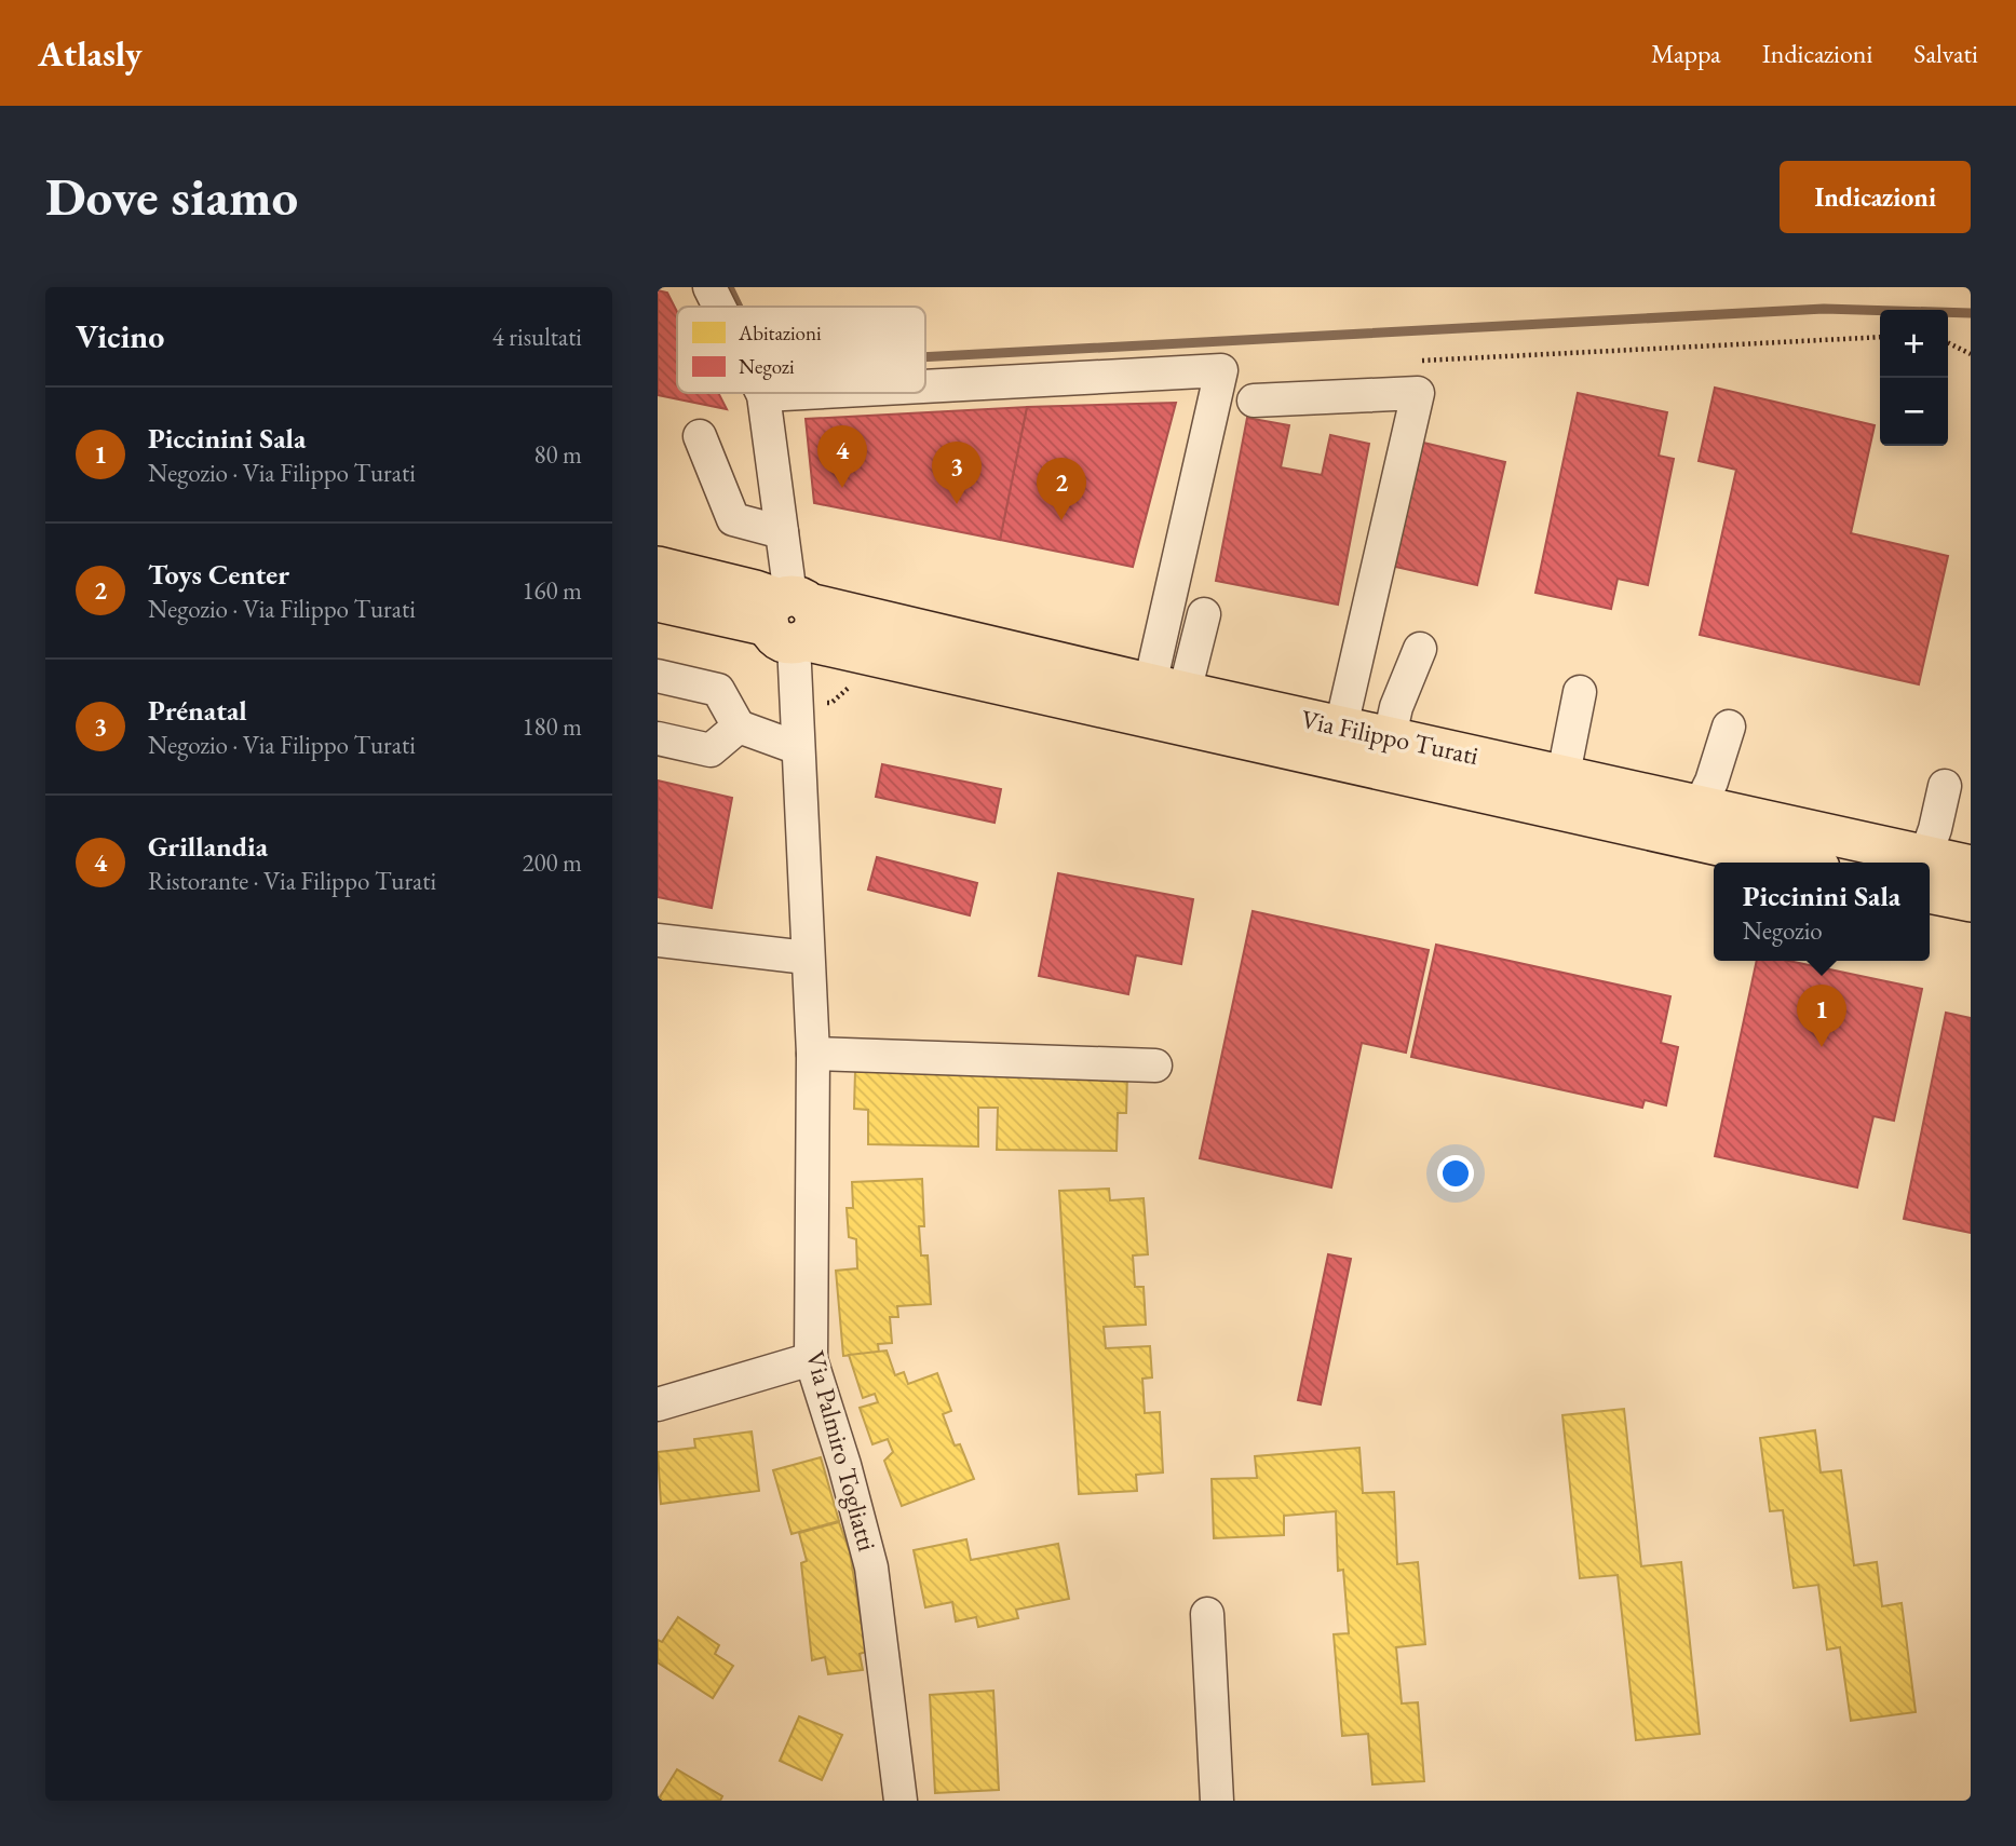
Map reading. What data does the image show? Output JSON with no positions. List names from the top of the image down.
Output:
{
  "streets": {
    "main road": ["Via Filippo Turati"],
    "street": ["Via Palmiro Togliatti"]
  },
  "crossings": [
    ["Via Filippo Turati", "Via Palmiro Togliatti"]
  ],
  "legend": ["Abitazioni", "Negozi"],
  "page": {
    "header": "Atlasly",
    "nav": ["Mappa", "Indicazioni", "Salvati"],
    "buttons": "Indicazioni",
    "title": "Dove siamo",
    "heading": ["Vicino", "4 risultati"],
    "map_buttons": ["+", "−"],
    "list": [
      {
        "mark": "1",
        "name": "Piccinini Sala",
        "note": "Negozio · Via Filippo Turati",
        "value": "80 m"
      },
      {
        "mark": "2",
        "name": "Toys Center",
        "note": "Negozio · Via Filippo Turati",
        "value": "160 m"
      },
      {
        "mark": "3",
        "name": "Prénatal",
        "note": "Negozio · Via Filippo Turati",
        "value": "180 m"
      },
      {
        "mark": "4",
        "name": "Grillandia",
        "note": "Ristorante · Via Filippo Turati",
        "value": "200 m"
      }
    ],
    "pins": [
      "4",
      "3",
      "2",
      "1"
    ],
    "popup": ["Piccinini Sala", "Negozio"]
  }
}
